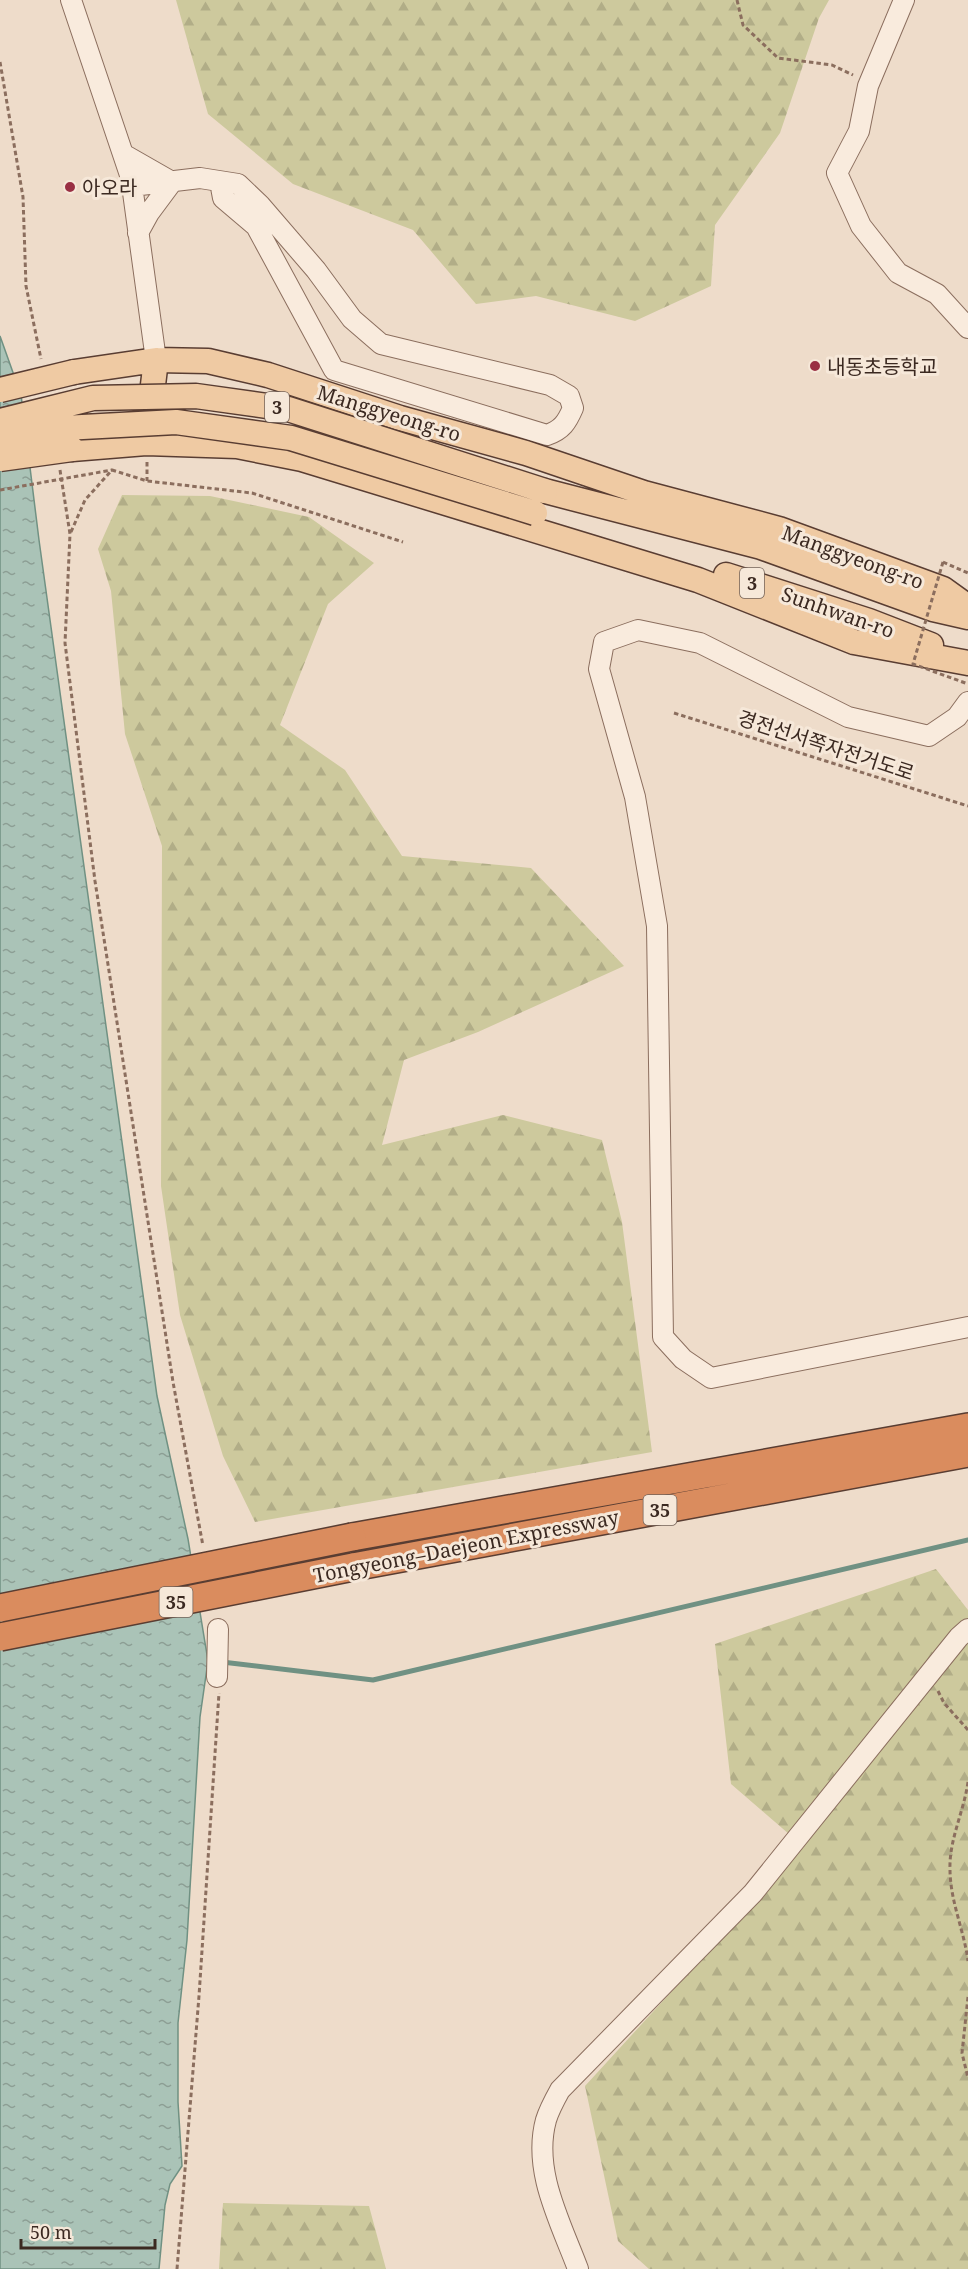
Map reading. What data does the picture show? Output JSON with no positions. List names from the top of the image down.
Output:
{
  "streets": {
    "highway": ["35", "Tongyeong–Daejeon Expressway"],
    "main road": ["3", "Manggyeong-ro", "Sunhwan-ro"],
    "path": ["경전선서쪽자전거도로"]
  },
  "places": ["아오라", "내동초등학교"],
  "scale_bar": "50 m"
}
